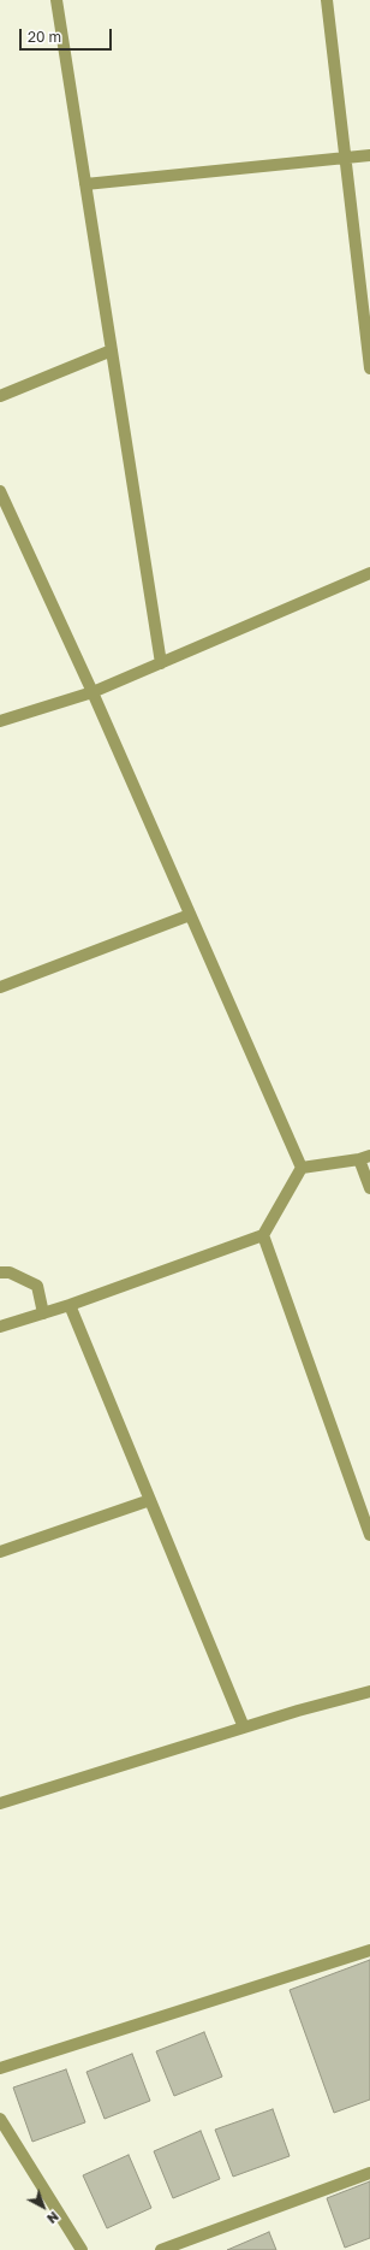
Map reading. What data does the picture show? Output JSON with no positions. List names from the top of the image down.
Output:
{
  "scale_bar": "20 m",
  "north": "bottom right"
}
